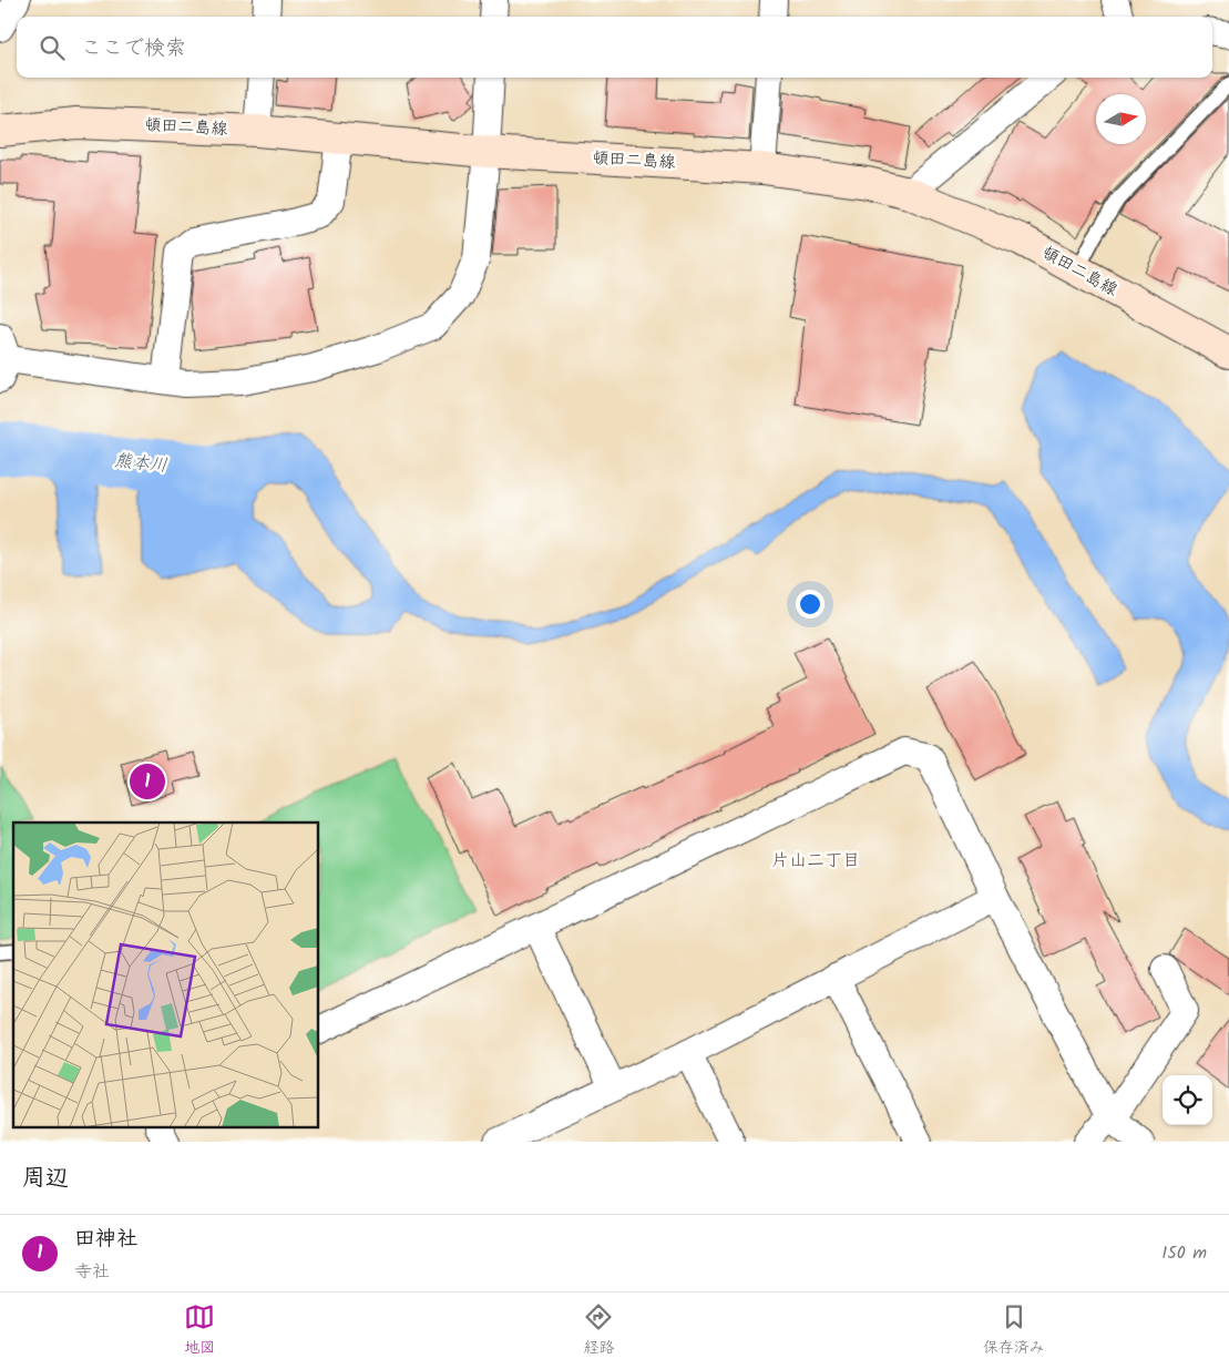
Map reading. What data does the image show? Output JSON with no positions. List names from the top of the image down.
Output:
{
  "streets": {
    "main road": ["頓田二島線"]
  },
  "districts": ["片山二丁目"],
  "water": ["熊本川"],
  "north": "right",
  "page": {
    "search": "ここで検索",
    "pins": "1",
    "heading": "周辺",
    "list": [
      {
        "mark": "1",
        "name": "田神社",
        "note": "寺社",
        "value": "150 m"
      }
    ],
    "nav": ["地図", "経路", "保存済み"]
  }
}
